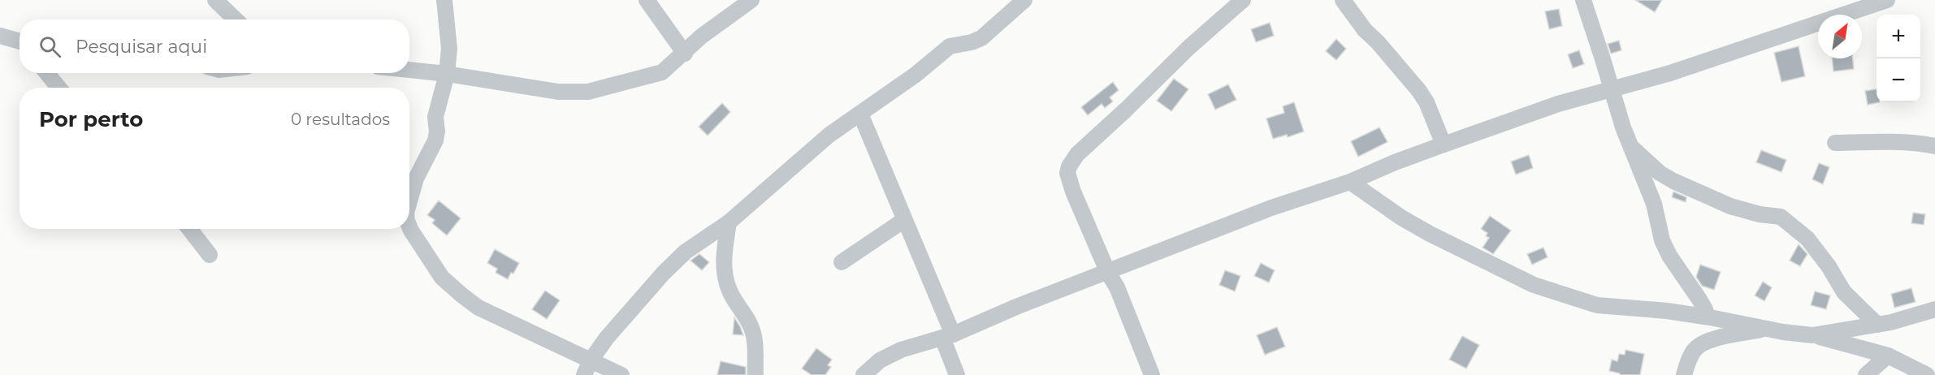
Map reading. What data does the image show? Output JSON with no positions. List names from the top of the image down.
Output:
{
  "north": "top right",
  "page": {
    "map_buttons": ["+", "−"],
    "search": "Pesquisar aqui",
    "heading": ["Por perto", "0 resultados"]
  }
}
